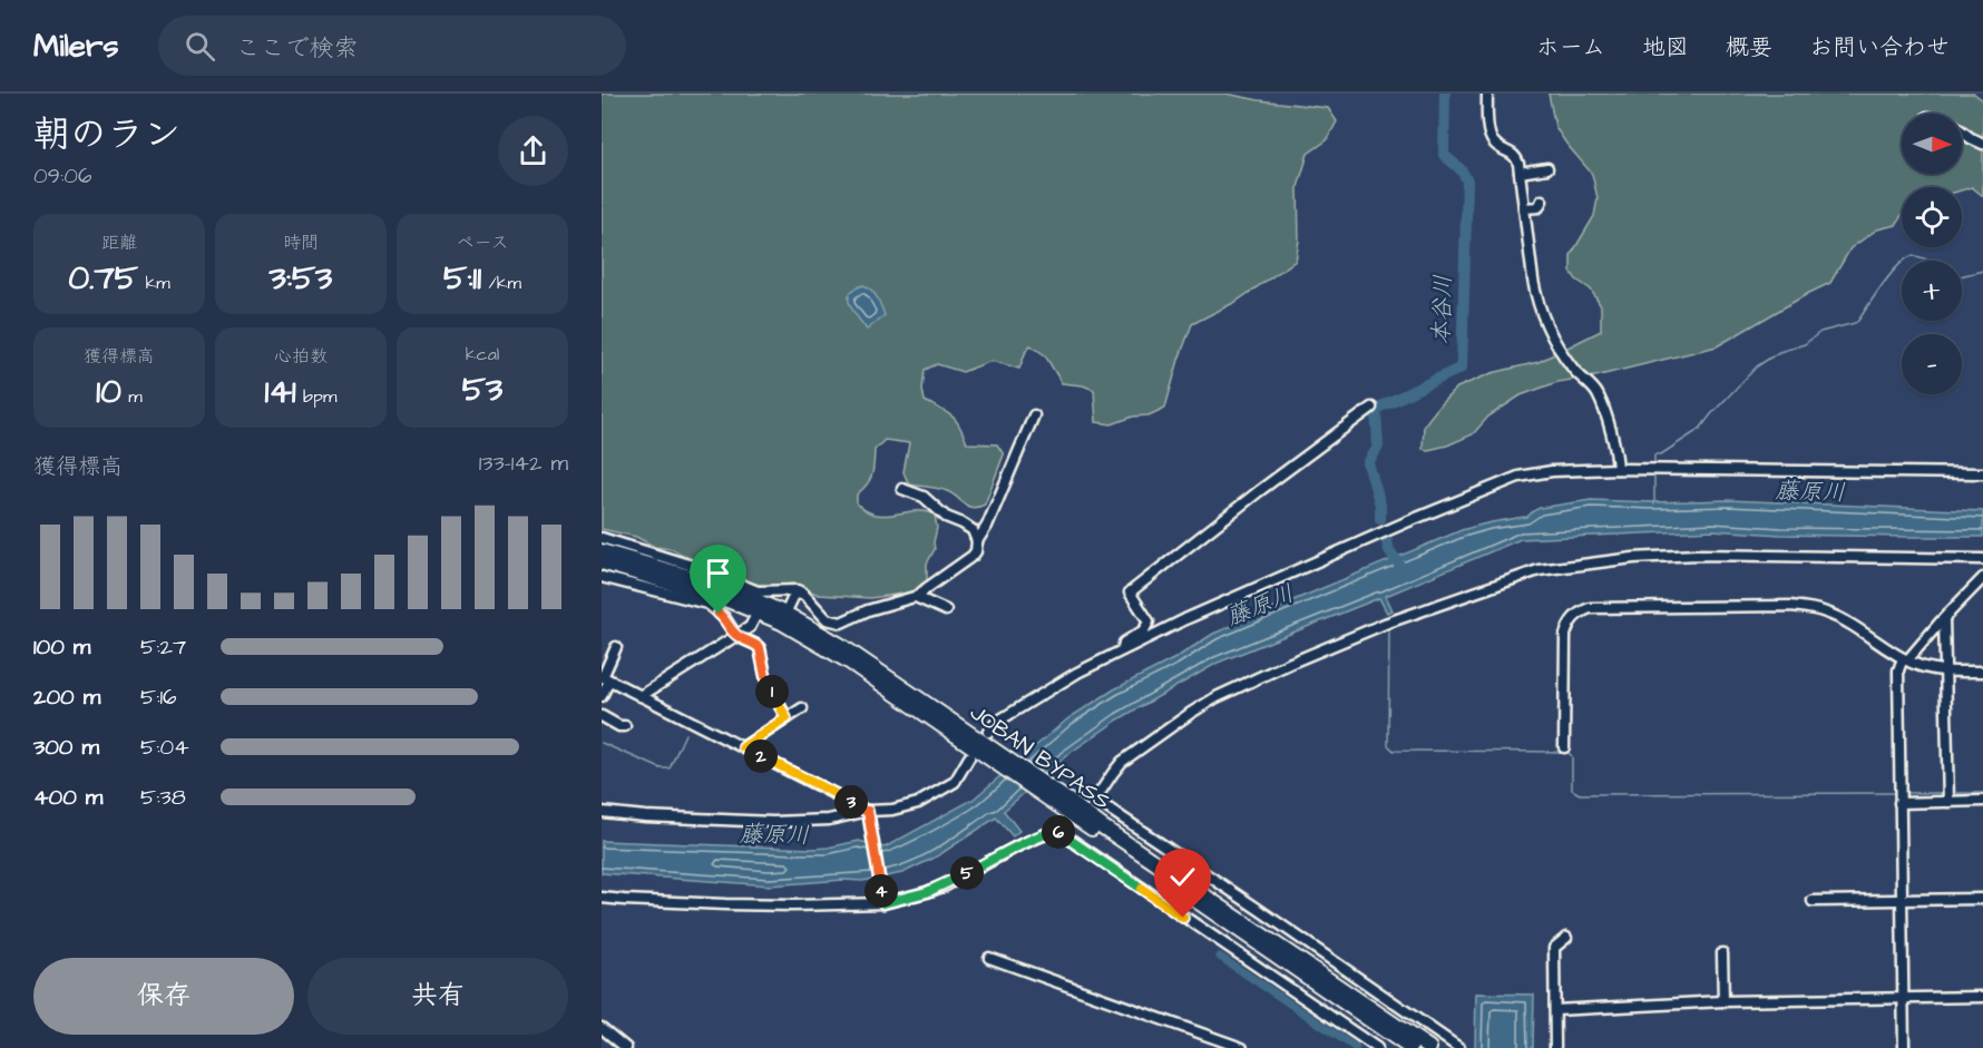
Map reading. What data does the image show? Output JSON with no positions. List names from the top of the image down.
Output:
{
  "streets": {
    "highway": ["JOBAN BYPASS"]
  },
  "water": ["本谷川", "藤原川"],
  "north": "right",
  "page": {
    "header": "Milers",
    "search": "ここで検索",
    "nav": [
      "ホーム",
      "地図",
      "概要",
      "お問い合わせ"
    ],
    "heading": ["朝のラン", "09:06"],
    "map_buttons": ["+", "−"],
    "stats": [
      ["距離", "0.75 km"],
      ["時間", "3:53"],
      ["ペース", "5:11 /km"],
      ["獲得標高", "10 m"],
      ["心拍数", "141 bpm"],
      ["kcal", "53"]
    ],
    "chart": ["獲得標高", "133–142 m"],
    "list": [
      {
        "name": "100 m",
        "note": "5:27"
      },
      {
        "name": "200 m",
        "note": "5:16"
      },
      {
        "name": "300 m",
        "note": "5:04"
      },
      {
        "name": "400 m",
        "note": "5:38"
      }
    ],
    "pins": [
      "1",
      "2",
      "3",
      "6",
      "5",
      "4"
    ],
    "buttons": ["保存", "共有"]
  }
}
